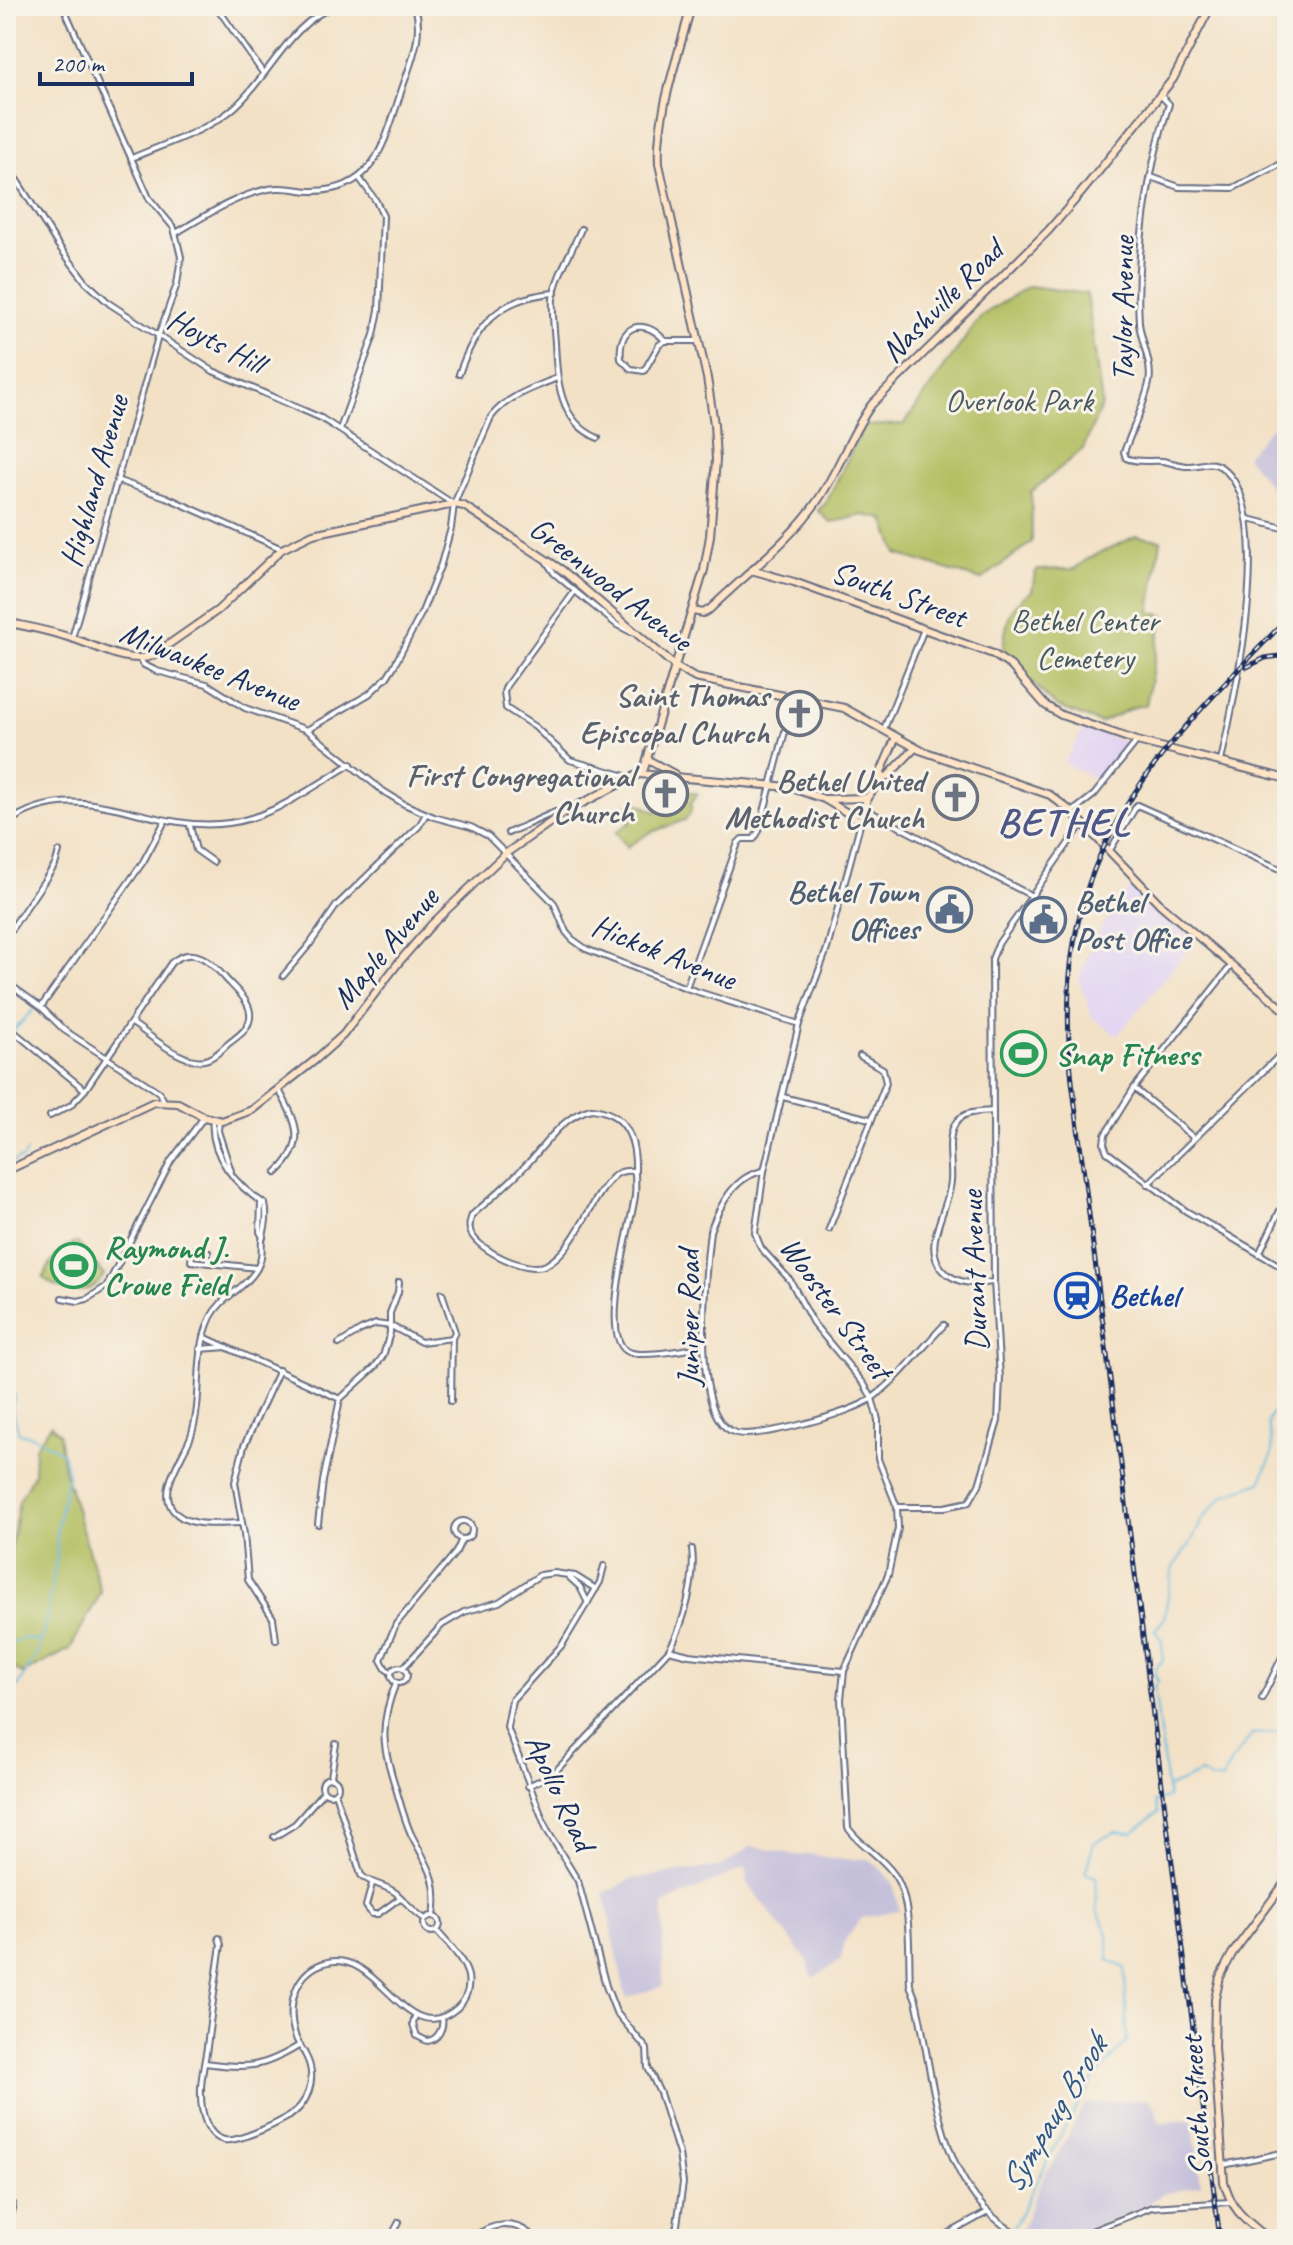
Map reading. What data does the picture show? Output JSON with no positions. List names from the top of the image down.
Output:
{
  "streets": {
    "main road": [
      "Nashville Road",
      "Greenwood Avenue",
      "South Street",
      "Milwaukee Avenue",
      "Maple Avenue",
      "Wooster Street"
    ],
    "street": [
      "Taylor Avenue",
      "Hoyts Hill",
      "Highland Avenue",
      "Hickok Avenue",
      "Durant Avenue",
      "Juniper Road",
      "Apollo Road"
    ]
  },
  "crossings": [
    ["Nashville Road", "Taylor Avenue"],
    ["Nashville Road", "South Street"],
    ["Taylor Avenue", "South Street"],
    ["Hoyts Hill", "Highland Avenue"],
    ["Hoyts Hill", "Greenwood Avenue"],
    ["Highland Avenue", "Milwaukee Avenue"],
    ["Milwaukee Avenue", "Maple Avenue"],
    ["Milwaukee Avenue", "Hickok Avenue"],
    ["Maple Avenue", "Hickok Avenue"],
    ["Hickok Avenue", "Wooster Street"],
    ["Durant Avenue", "Wooster Street"],
    ["Wooster Street", "Juniper Road"]
  ],
  "districts": ["BETHEL"],
  "water": ["Sympaug Brook"],
  "parks": ["Overlook Park", "Bethel Center Cemetery"],
  "places": {
    "church": ["Saint Thomas Episcopal Church", "First Congregational Church", "Bethel United Methodist Church"],
    "public building": ["Bethel Town Offices", "Bethel Post Office"],
    "sports": ["Snap Fitness", "Raymond J. Crowe Field"],
    "station": ["Bethel"]
  },
  "scale_bar": "200 m"
}
